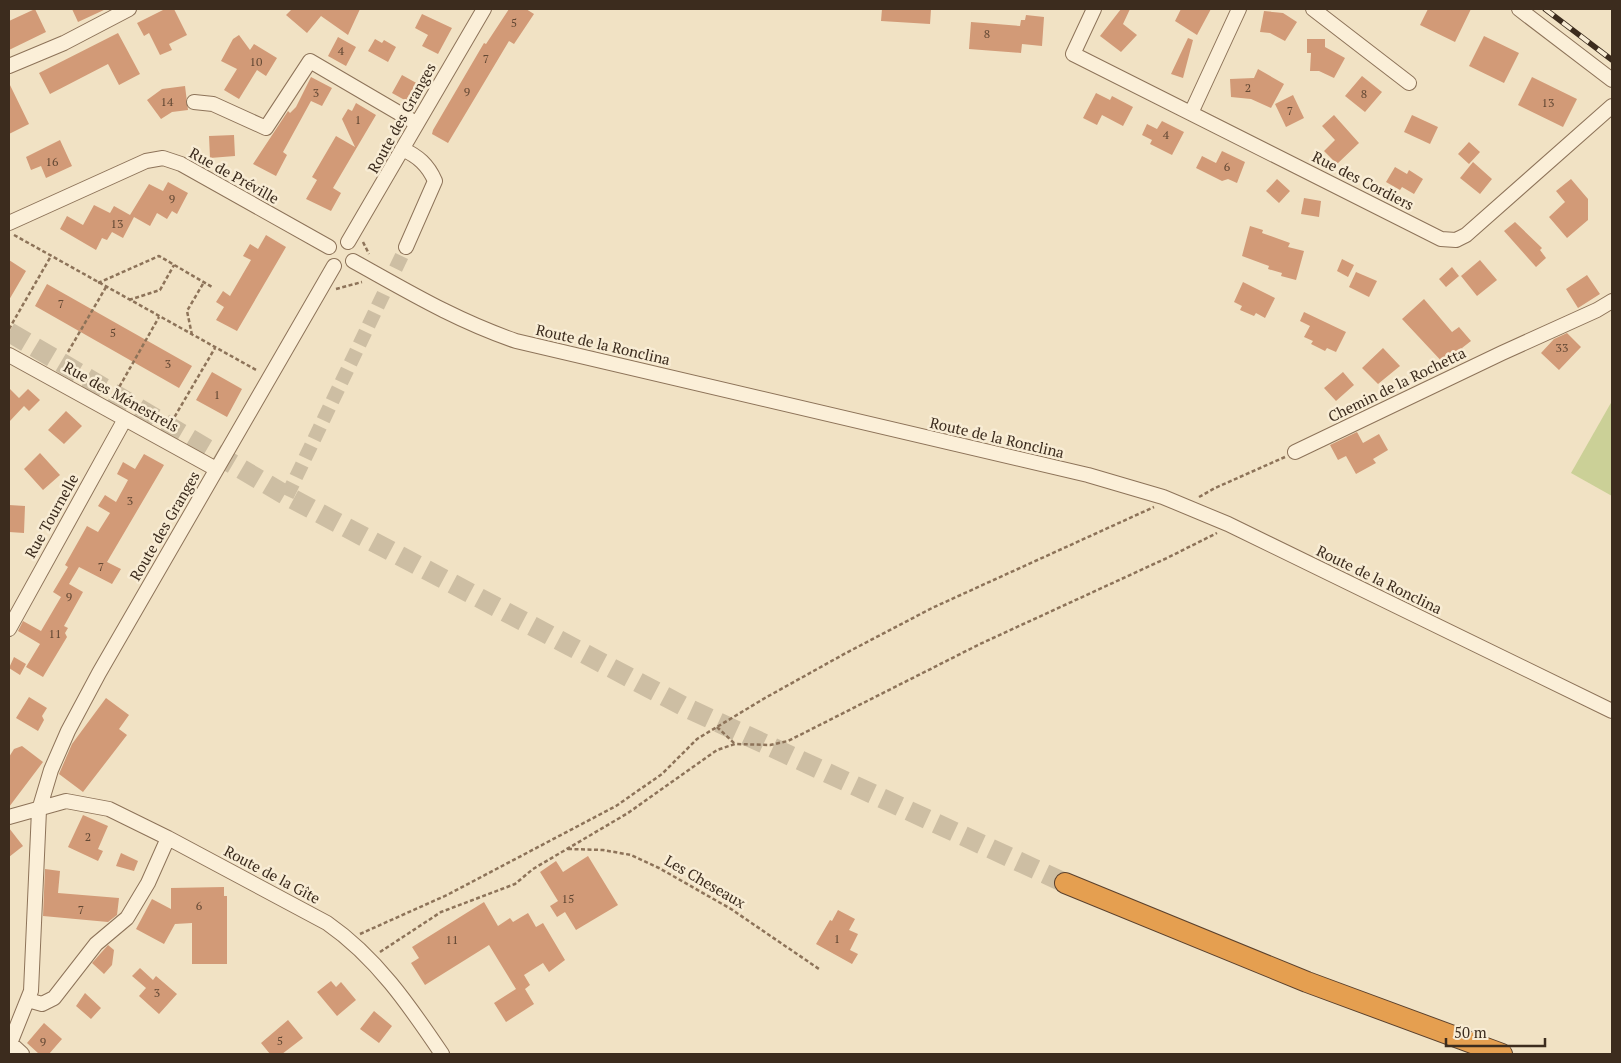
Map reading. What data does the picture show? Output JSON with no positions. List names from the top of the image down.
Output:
{
  "streets": {
    "street": [
      "Route des Granges",
      "Rue de Préville",
      "Rue des Cordiers",
      "Route de la Ronclina",
      "Chemin de la Rochetta",
      "Rue des Ménestrels",
      "Rue Tournelle",
      "Route de la Gîte"
    ],
    "path": ["Les Cheseaux"]
  },
  "crossings": [
    ["Route des Granges", "Rue de Préville"],
    ["Route des Granges", "Route de la Ronclina"],
    ["Route des Granges", "Rue des Ménestrels"],
    ["Route des Granges", "Route de la Gîte"],
    ["Rue de Préville", "Route de la Ronclina"],
    ["Rue des Ménestrels", "Rue Tournelle"]
  ],
  "house_numbers": [
    "5",
    "8",
    "4",
    "7",
    "10",
    "2",
    "9",
    "3",
    "8",
    "14",
    "13",
    "7",
    "1",
    "4",
    "16",
    "6",
    "9",
    "13",
    "7",
    "5",
    "33",
    "3",
    "1",
    "3",
    "7",
    "9",
    "11",
    "2",
    "15",
    "6",
    "7",
    "1",
    "11",
    "3",
    "5",
    "9"
  ],
  "scale_bar": "50 m"
}
